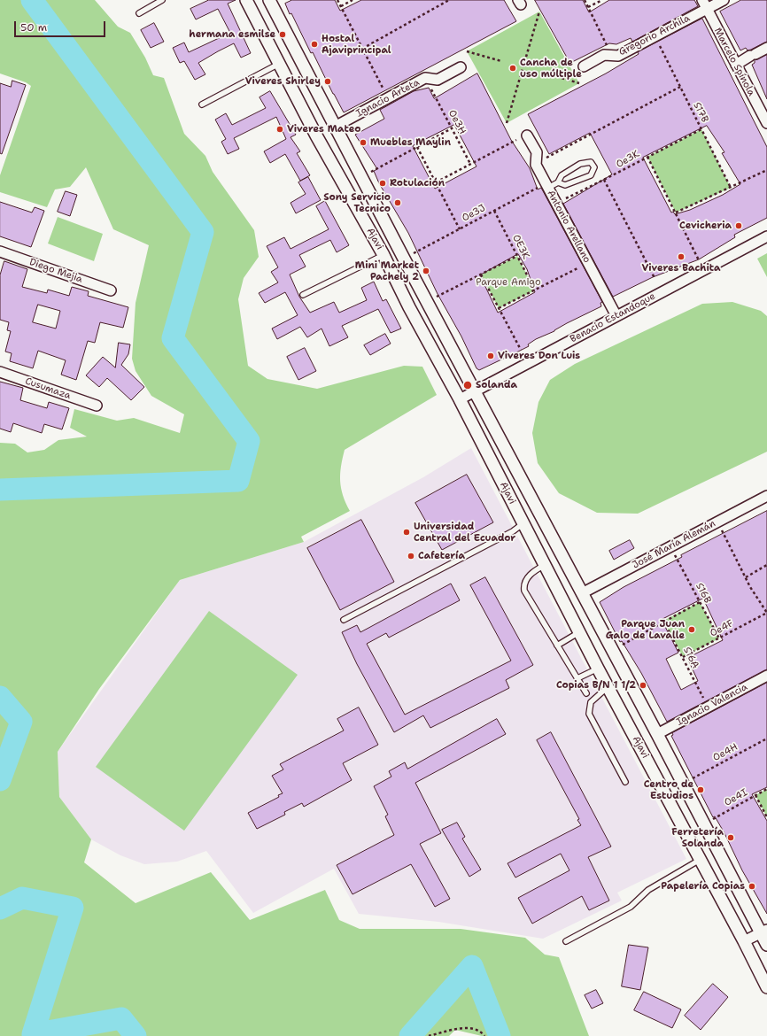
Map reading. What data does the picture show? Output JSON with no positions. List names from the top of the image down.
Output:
{
  "streets": {
    "street": [
      "Gregorio Archila",
      "Marcelo Spínola",
      "Ignacio Arteta",
      "Antonio Arellano",
      "Ajavi",
      "Diego Mejia",
      "Benacio Estandoque",
      "Cusumaza",
      "José María Alemán",
      "Ignacio Valencia"
    ],
    "path": [
      "S17B",
      "Oe3H",
      "Oe3K",
      "Oe3J",
      "OE3K",
      "S16B",
      "Oe4F",
      "S16A",
      "Oe4H",
      "Oe4I"
    ]
  },
  "crossings": [
    ["Gregorio Archila", "Marcelo Spínola"],
    ["Ignacio Arteta", "Ajavi"],
    ["S17B", "Oe3K"],
    ["Oe3J", "Antonio Arellano"],
    ["Oe3J", "OE3K"],
    ["Antonio Arellano", "Benacio Estandoque"],
    ["Ajavi", "Benacio Estandoque"],
    ["Ajavi", "José María Alemán"],
    ["Ajavi", "Ignacio Valencia"],
    ["S16B", "Oe4F"],
    ["Oe4F", "S16A"]
  ],
  "parks": ["Parque Amigo"],
  "places": [
    "hermana esmilse",
    "Hostal Ajaviprincipal",
    "Cancha de uso múltiple",
    "Viveres Shirley",
    "Viveres Mateo",
    "Muebles Maylin",
    "Rotulación",
    "Sony Servicio Tecnico",
    "Cevicheria",
    "Viveres Bachita",
    "Mini Market Pachely 2",
    "Viveres Don Luis",
    "Solanda",
    "Universidad Central del Ecuador",
    "Cafetería",
    "Parque Juan Galo de Lavalle",
    "Copias B/N 1 1/2",
    "Centro de Estudios",
    "Ferretería Solanda",
    "Papelería Copias"
  ],
  "scale_bar": "50 m"
}
